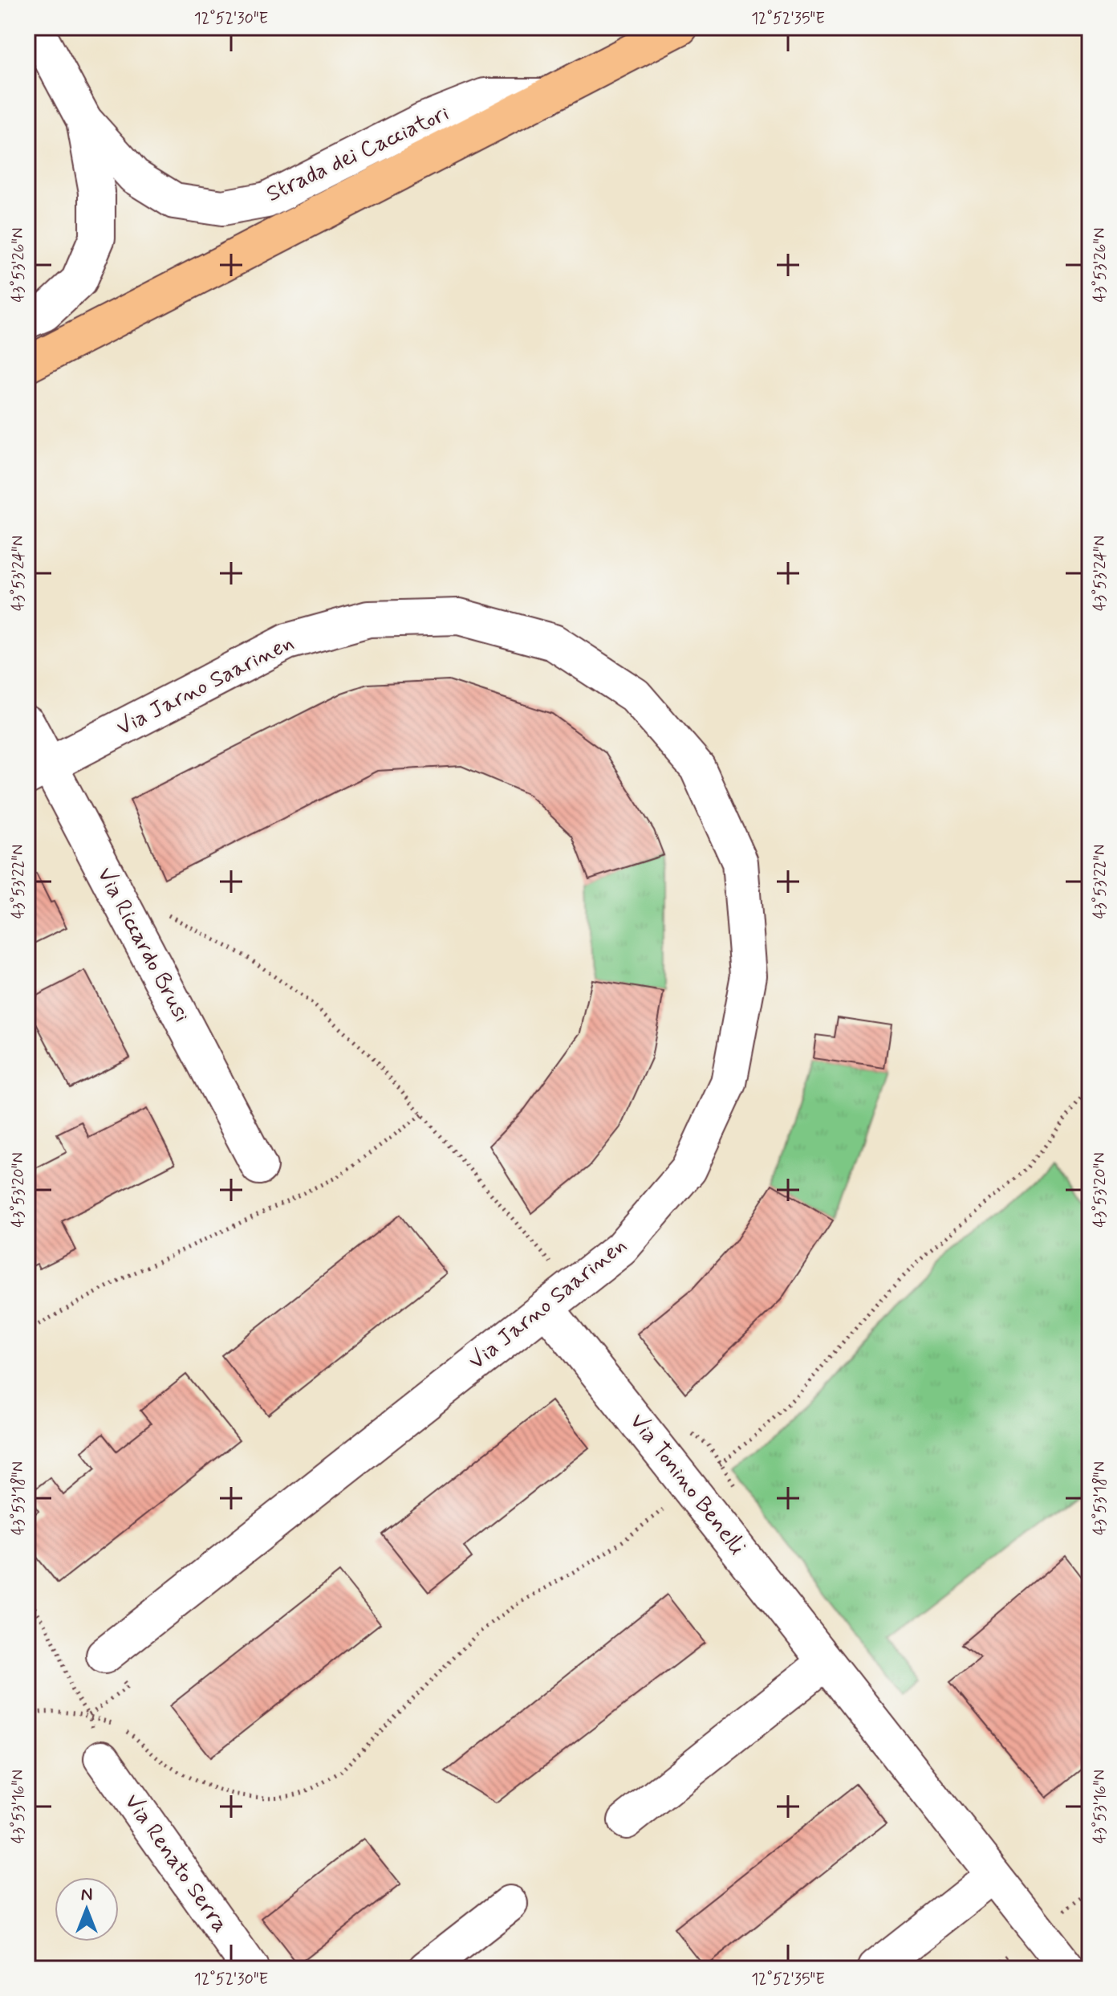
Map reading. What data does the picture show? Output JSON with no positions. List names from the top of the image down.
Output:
{
  "streets": {
    "street": [
      "Strada dei Cacciatori",
      "Via Jarno Saarinen",
      "Via Riccardo Brusi",
      "Via Tonino Benelli",
      "Via Renato Serra"
    ]
  },
  "crossings": [
    ["Via Jarno Saarinen", "Via Riccardo Brusi"],
    ["Via Jarno Saarinen", "Via Tonino Benelli"]
  ],
  "north": "top",
  "coordinates": [
    "12°52'30\"E",
    "12°52'35\"E",
    "43°53'26\"N",
    "43°53'24\"N",
    "43°53'22\"N",
    "43°53'20\"N",
    "43°53'18\"N",
    "43°53'16\"N"
  ]
}
